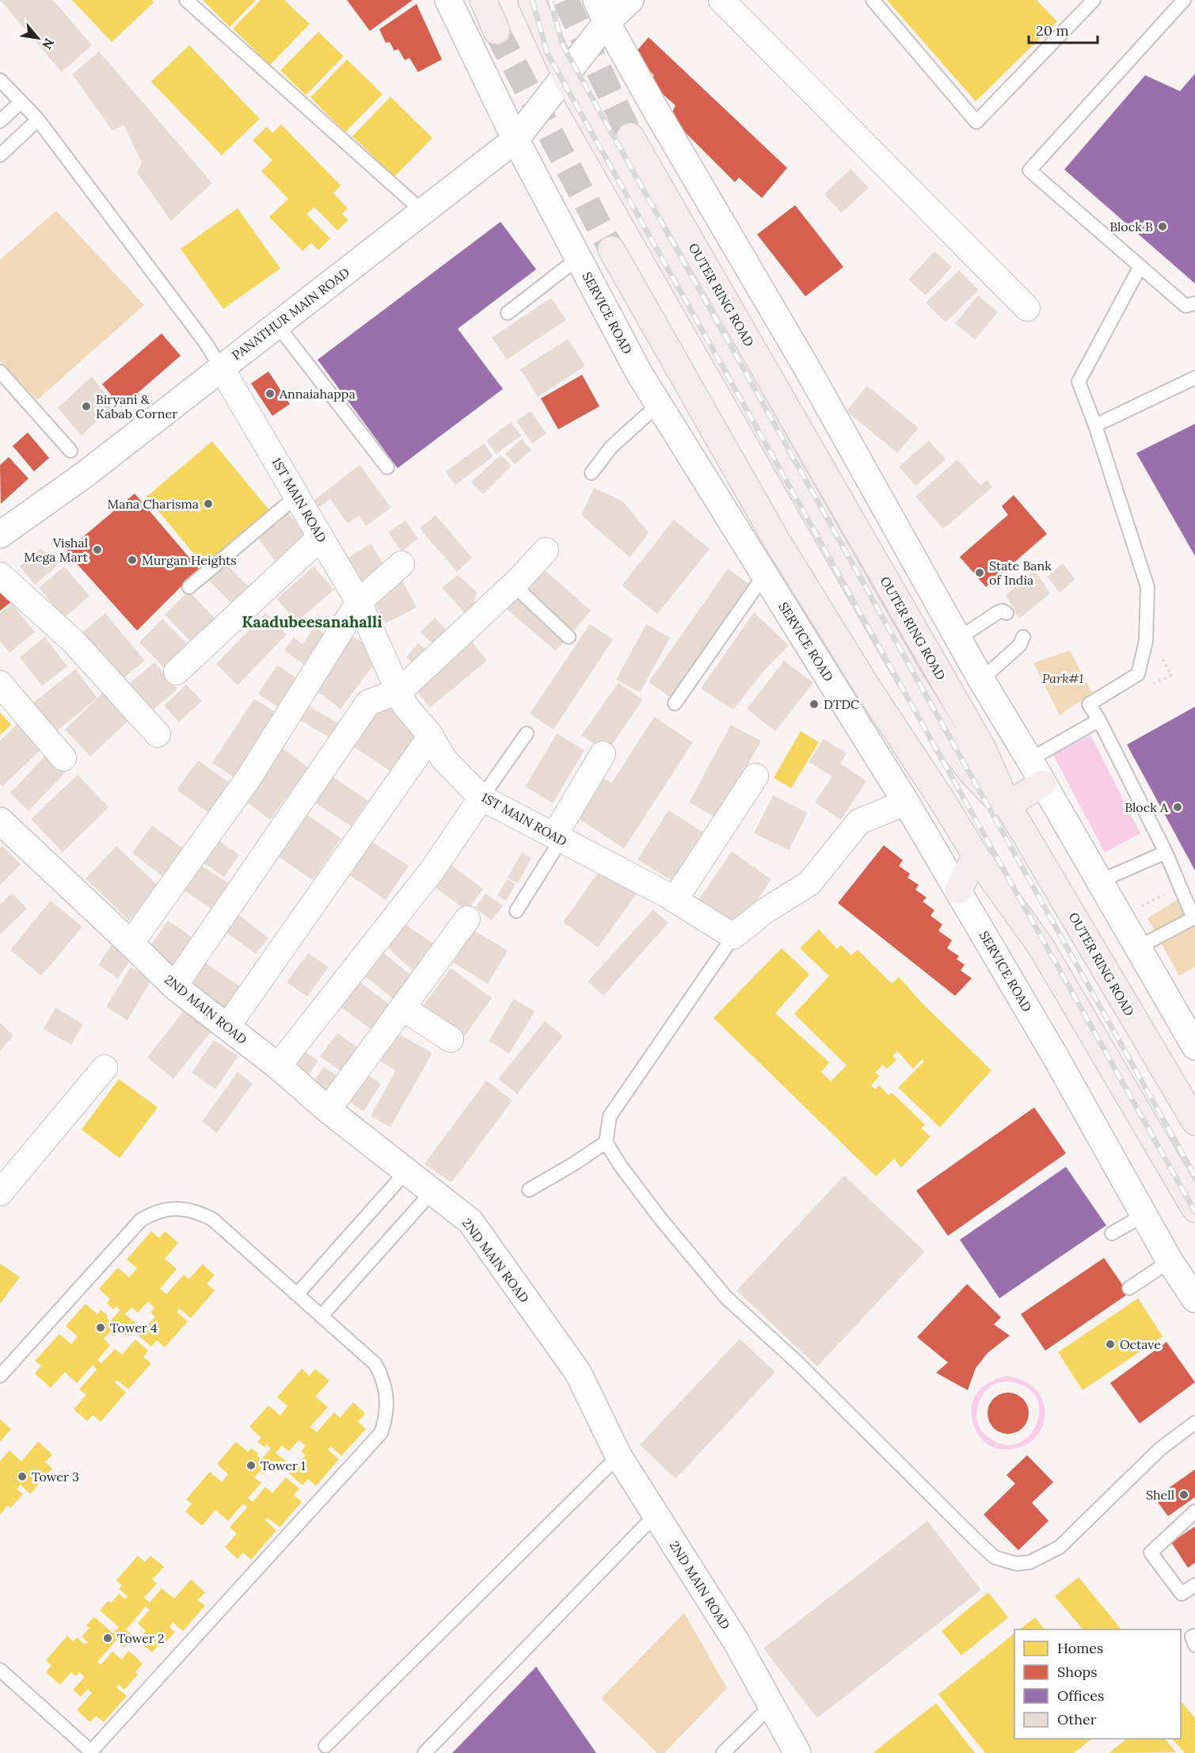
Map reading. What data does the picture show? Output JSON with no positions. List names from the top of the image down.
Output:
{
  "streets": {
    "highway": ["OUTER RING ROAD"],
    "street": [
      "SERVICE ROAD",
      "PANATHUR MAIN ROAD",
      "1ST MAIN ROAD",
      "2ND MAIN ROAD"
    ]
  },
  "crossings": [
    ["SERVICE ROAD", "PANATHUR MAIN ROAD"],
    ["PANATHUR MAIN ROAD", "1ST MAIN ROAD"]
  ],
  "districts": ["Kaadubeesanahalli"],
  "parks": ["Park#1"],
  "places": [
    "Block B",
    "Annaiahappa",
    "Biryani & Kabab Corner",
    "Mana Charisma",
    "Vishal Mega Mart",
    "Murgan Heights",
    "State Bank of India",
    "DTDC",
    "Block A",
    "Tower 4",
    "Octave",
    "Tower 1",
    "Tower 3",
    "Shell",
    "Tower 2"
  ],
  "legend": [
    "Homes",
    "Shops",
    "Offices",
    "Other"
  ],
  "scale_bar": "20 m",
  "north": "bottom right"
}
